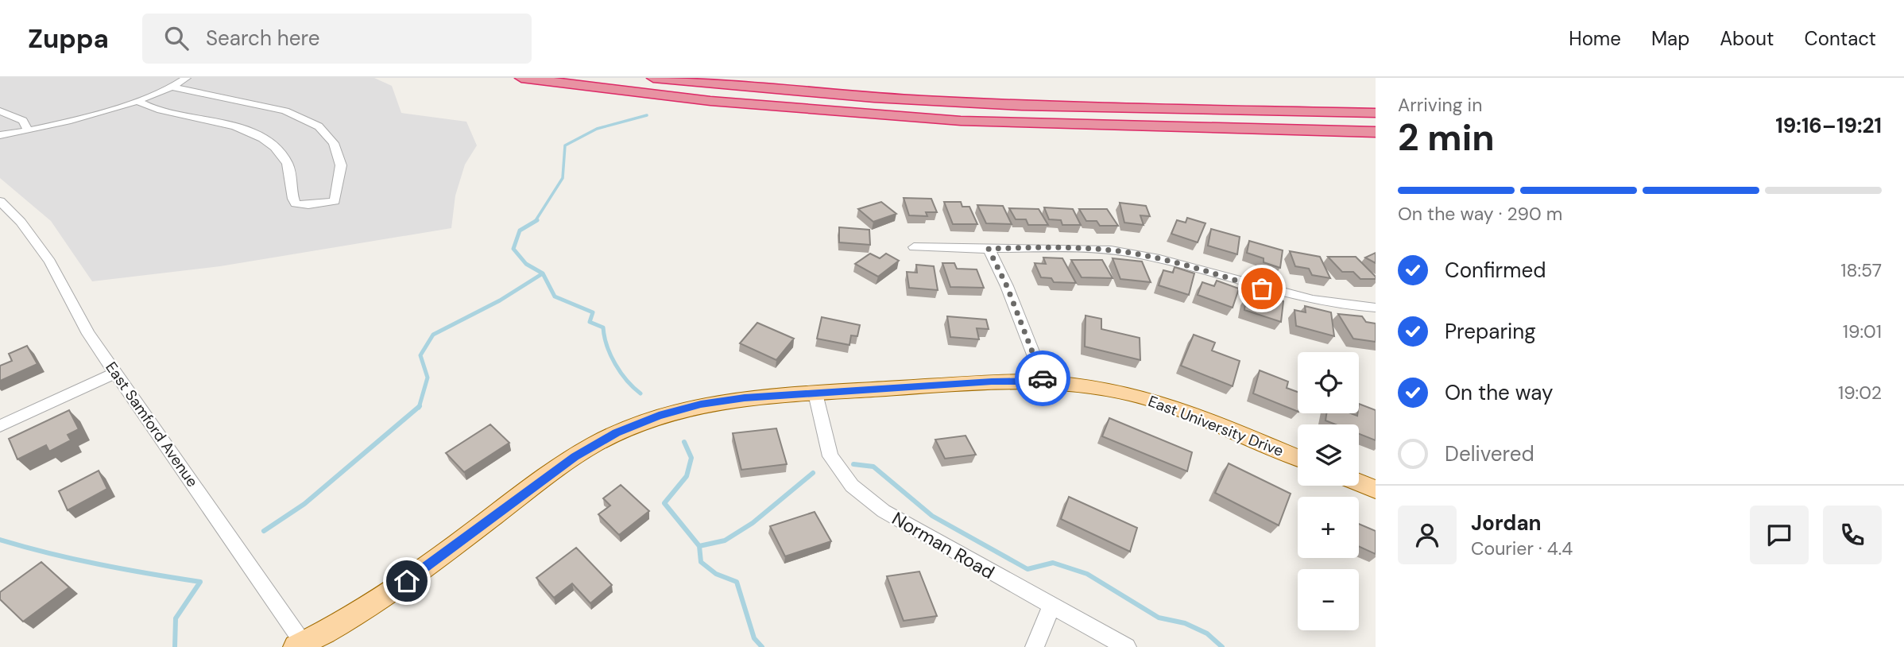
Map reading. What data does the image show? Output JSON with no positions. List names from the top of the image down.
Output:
{
  "streets": {
    "main road": ["East University Drive"],
    "street": ["East Samford Avenue", "Norman Road"]
  },
  "crossings": [
    ["East Samford Avenue", "East University Drive"],
    ["East University Drive", "Norman Road"]
  ],
  "page": {
    "header": "Zuppa",
    "search": "Search here",
    "nav": [
      "Home",
      "Map",
      "About",
      "Contact"
    ],
    "heading": ["2 min", "Arriving in", "19:16–19:21"],
    "panel": ["Jordan", "Courier · 4.4"],
    "bar": "On the way · 290 m",
    "list": [
      ["Confirmed", "18:57"],
      ["Preparing", "19:01"],
      ["On the way", "19:02"],
      "Delivered"
    ],
    "map_buttons": ["+", "−"]
  }
}
